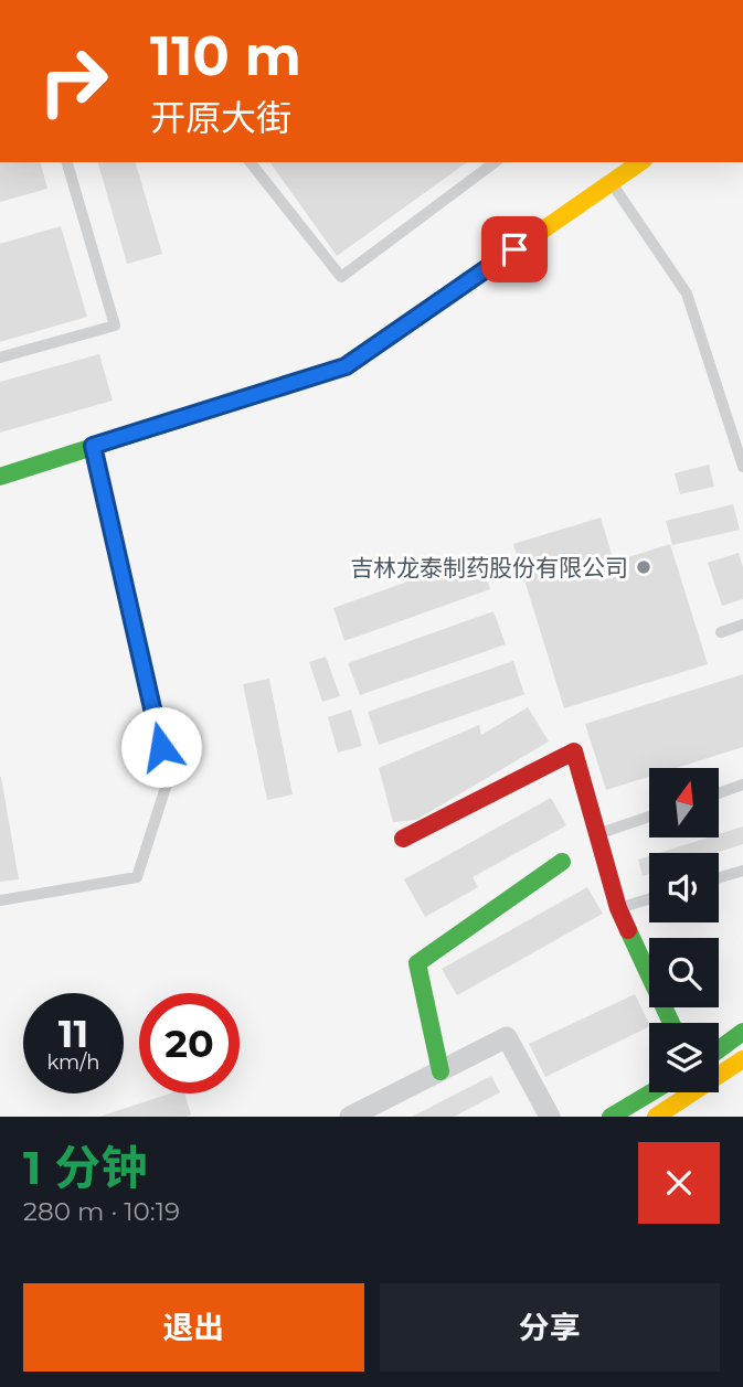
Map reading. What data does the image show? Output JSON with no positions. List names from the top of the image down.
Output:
{
  "places": ["吉林龙泰制药股份有限公司"],
  "north": "top",
  "page": {
    "turn": ["110 m", "开原大街"],
    "speed": "11 km/h",
    "limit": "20",
    "heading": ["1 分钟", "280 m · 10:19"],
    "buttons": ["退出", "分享"]
  }
}
